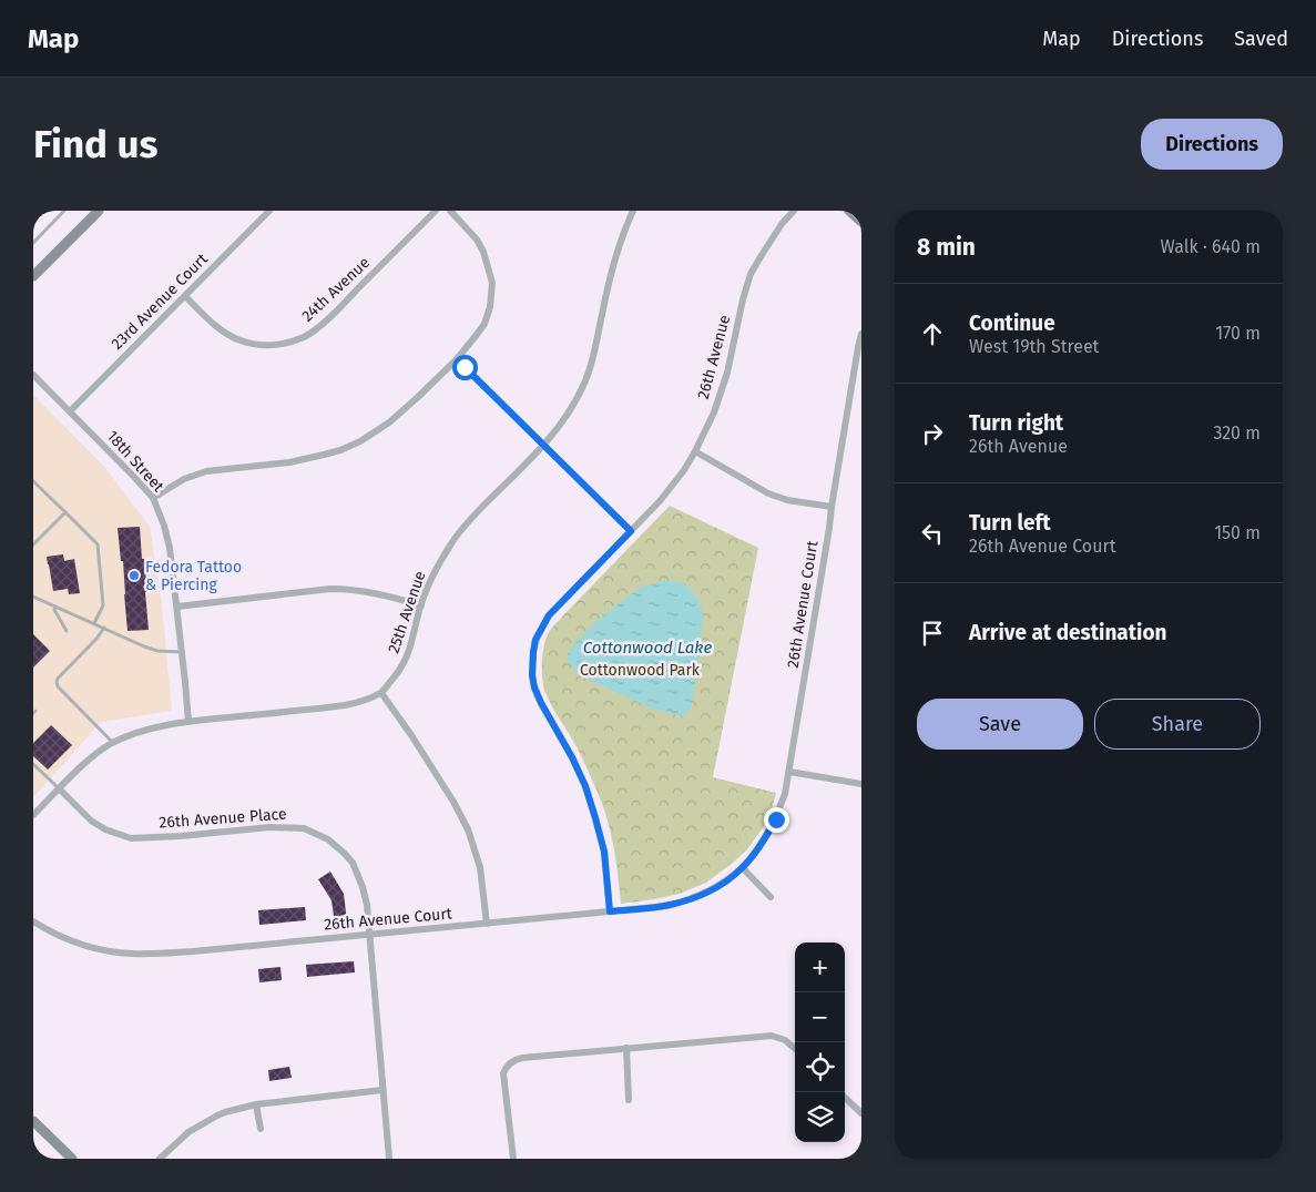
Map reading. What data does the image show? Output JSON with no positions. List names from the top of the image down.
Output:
{
  "streets": {
    "street": [
      "24th Avenue",
      "23rd Avenue Court",
      "26th Avenue",
      "18th Street",
      "26th Avenue Court",
      "25th Avenue",
      "26th Avenue Place"
    ]
  },
  "crossings": [
    ["24th Avenue", "23rd Avenue Court"],
    ["23rd Avenue Court", "18th Street"],
    ["26th Avenue", "26th Avenue Court"],
    ["18th Street", "25th Avenue"],
    ["26th Avenue Court", "26th Avenue Place"],
    ["25th Avenue", "26th Avenue Place"]
  ],
  "water": ["Cottonwood Lake"],
  "parks": ["Cottonwood Park"],
  "places": ["Fedora Tattoo & Piercing"],
  "page": {
    "header": "Map",
    "nav": ["Map", "Directions", "Saved"],
    "buttons": [
      "Directions",
      ["Save", "Share"]
    ],
    "title": "Find us",
    "heading": ["8 min", "Walk · 640 m"],
    "list": [
      ["Continue", "West 19th Street", "170 m"],
      ["Turn right", "26th Avenue", "320 m"],
      ["Turn left", "26th Avenue Court", "150 m"],
      "Arrive at destination"
    ],
    "map_buttons": ["+", "−"]
  }
}
